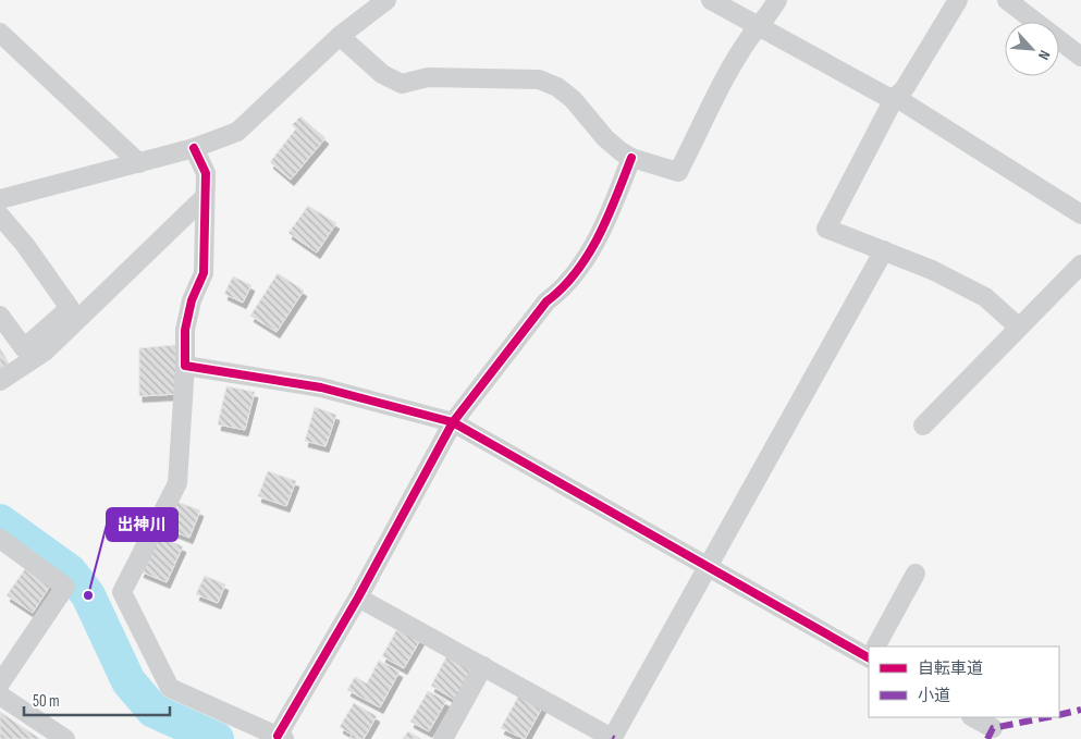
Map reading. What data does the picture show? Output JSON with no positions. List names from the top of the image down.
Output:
{
  "places": ["出神川"],
  "legend": ["自転車道", "小道"],
  "scale_bar": "50 m",
  "north": "bottom right"
}
